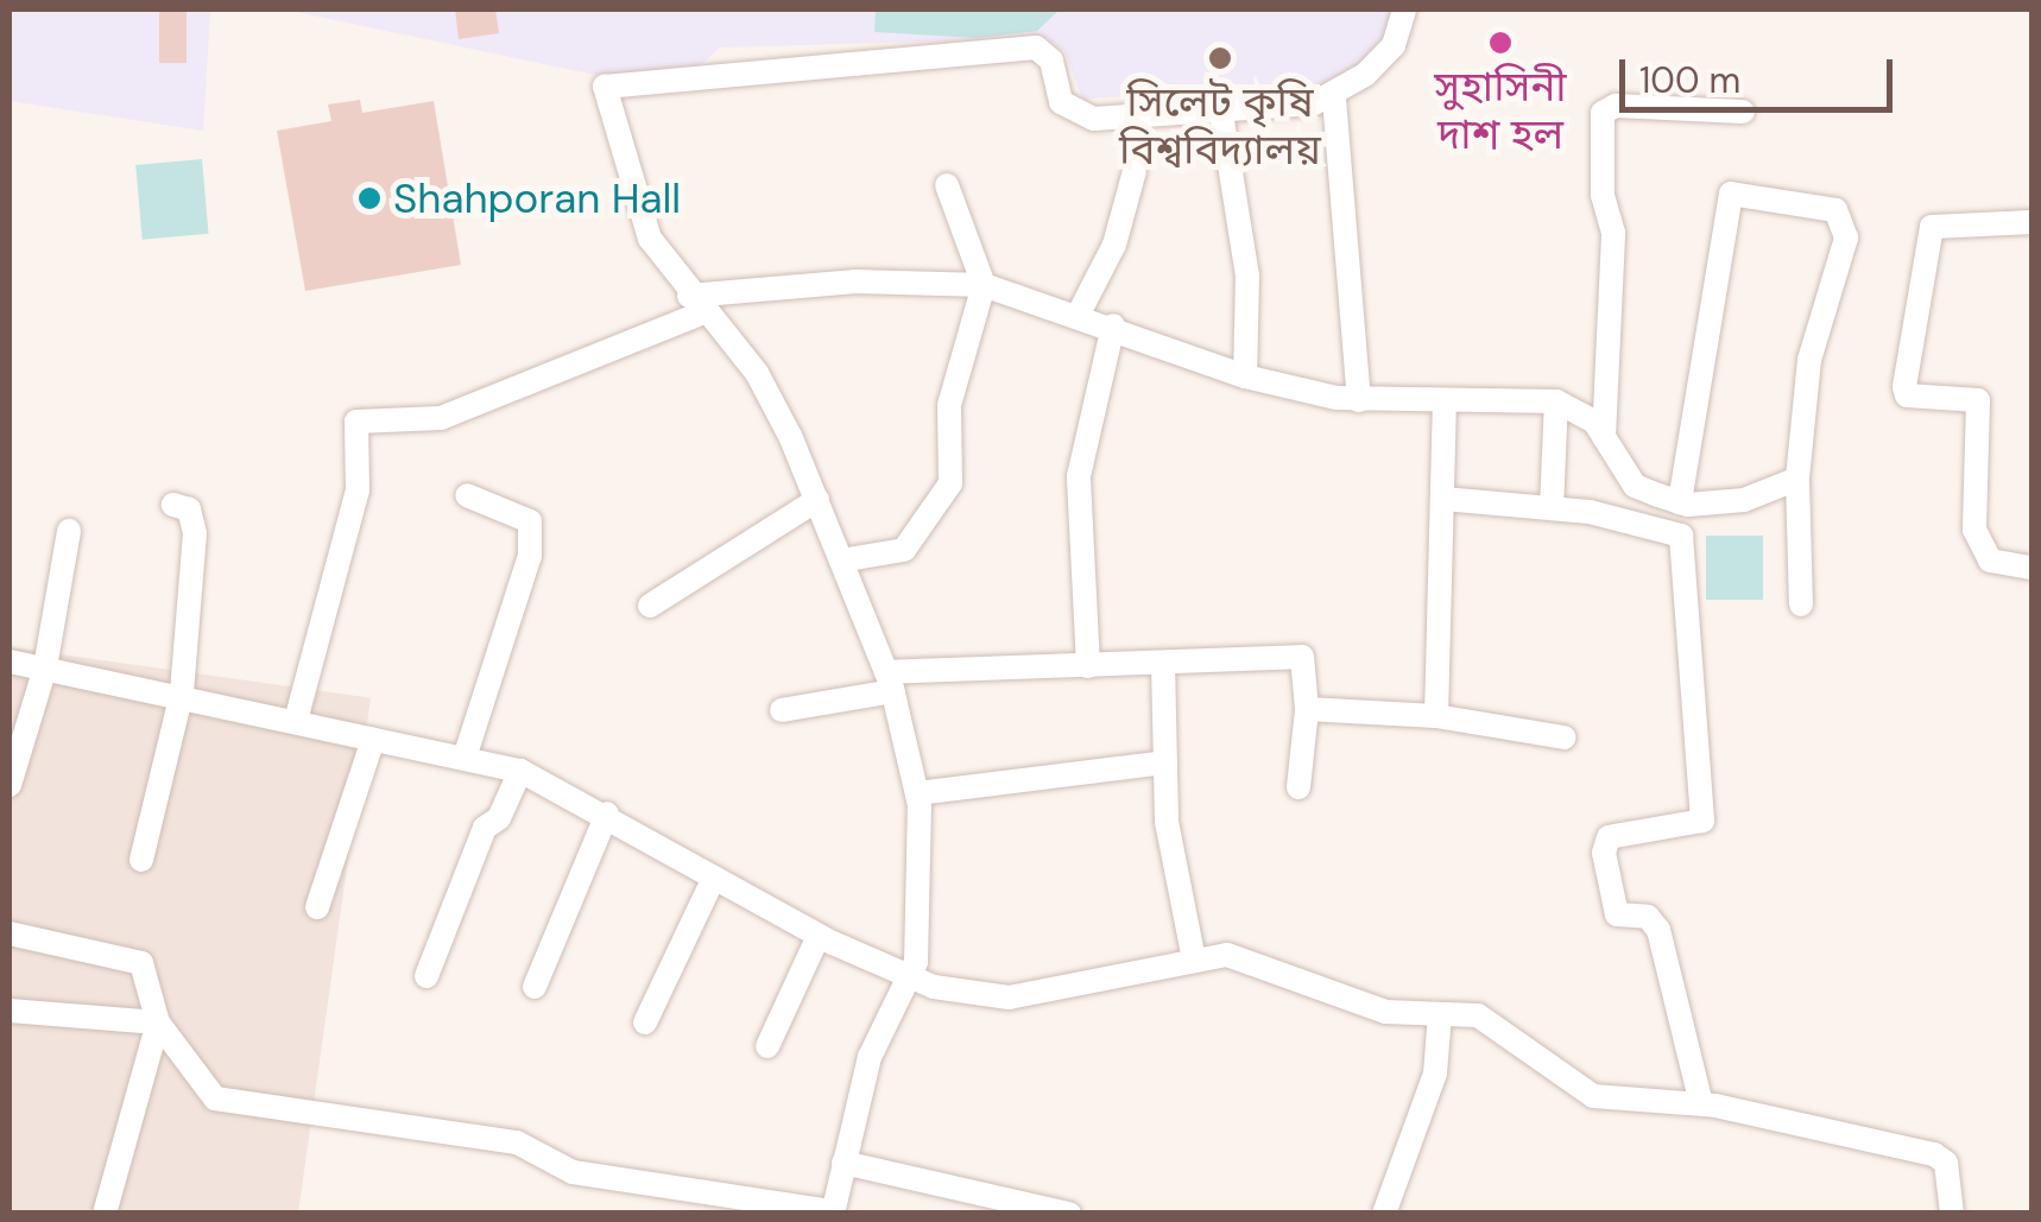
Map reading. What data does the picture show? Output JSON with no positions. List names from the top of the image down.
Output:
{
  "places": ["সুহাসিনী দাশ হল", "সিলেট কৃষি বিশ্ববিদ্যালয়", "Shahporan Hall"],
  "scale_bar": "100 m"
}
